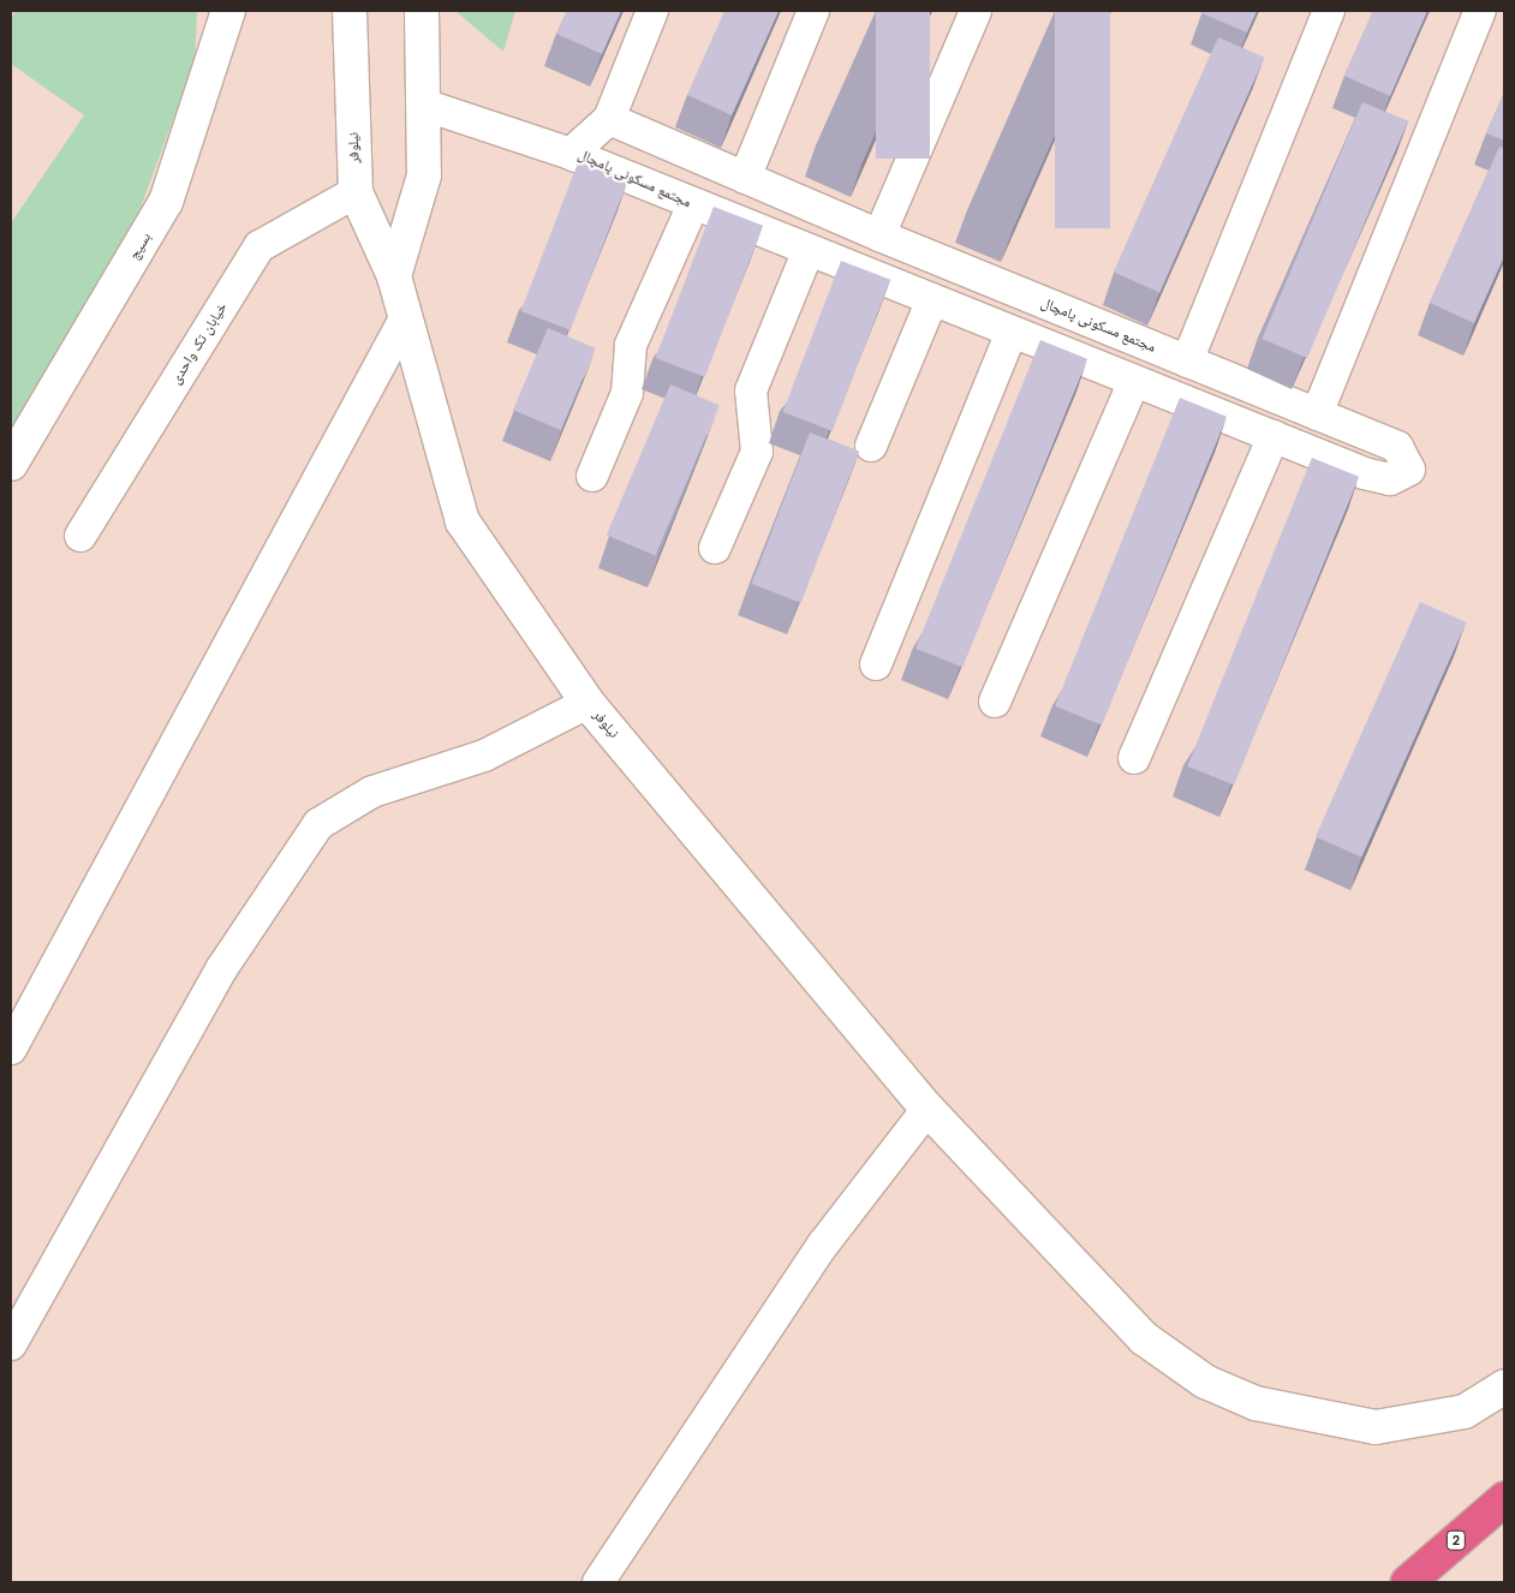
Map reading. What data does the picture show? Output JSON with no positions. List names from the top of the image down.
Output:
{
  "streets": {
    "highway": ["2"],
    "main road": ["نیلوفر", "بسیج"],
    "street": ["مجتمع مسکونی پامچال", "خیابان تک واحدی"]
  },
  "crossings": [
    ["نیلوفر", "خیابان تک واحدی"]
  ]
}
